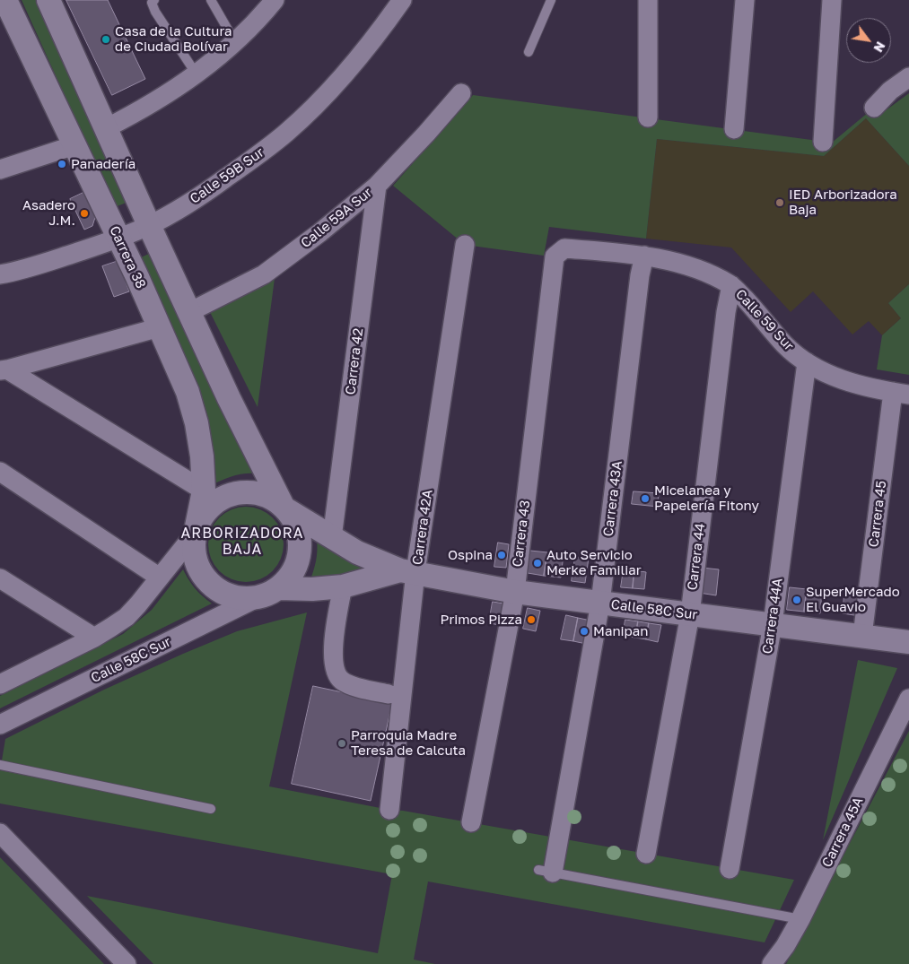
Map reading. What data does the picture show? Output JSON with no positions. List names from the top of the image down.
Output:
{
  "streets": {
    "street": [
      "Calle 59B Sur",
      "Calle 59A Sur",
      "Carrera 38",
      "Calle 59 Sur",
      "Carrera 42",
      "Carrera 43A",
      "Carrera 45",
      "Carrera 42A",
      "Carrera 43",
      "Carrera 44",
      "Calle 58C Sur",
      "Carrera 44A",
      "Carrera 45A"
    ]
  },
  "crossings": [
    ["Calle 59B Sur", "Carrera 38"],
    ["Calle 59A Sur", "Carrera 42"],
    ["Carrera 38", "Calle 58C Sur"],
    ["Calle 59 Sur", "Carrera 43A"],
    ["Calle 59 Sur", "Carrera 45"],
    ["Calle 59 Sur", "Carrera 43"],
    ["Calle 59 Sur", "Carrera 44"],
    ["Calle 59 Sur", "Carrera 44A"],
    ["Carrera 42", "Calle 58C Sur"],
    ["Carrera 43A", "Calle 58C Sur"],
    ["Carrera 45", "Calle 58C Sur"],
    ["Carrera 42A", "Calle 58C Sur"],
    ["Carrera 43", "Calle 58C Sur"],
    ["Carrera 44", "Calle 58C Sur"],
    ["Calle 58C Sur", "Carrera 44A"]
  ],
  "districts": ["ARBORIZADORA BAJA"],
  "places": [
    "Casa de la Cultura de Ciudad Bolívar",
    "Panadería",
    "IED Arborizadora Baja",
    "Asadero J.M.",
    "Micelanea y Papelería Fitony",
    "Ospina",
    "Auto Servicio Merke Familiar",
    "SuperMercado El Guavio",
    "Primos Pizza",
    "Manipan",
    "Parroquia Madre Teresa de Calcuta"
  ],
  "north": "bottom right"
}
